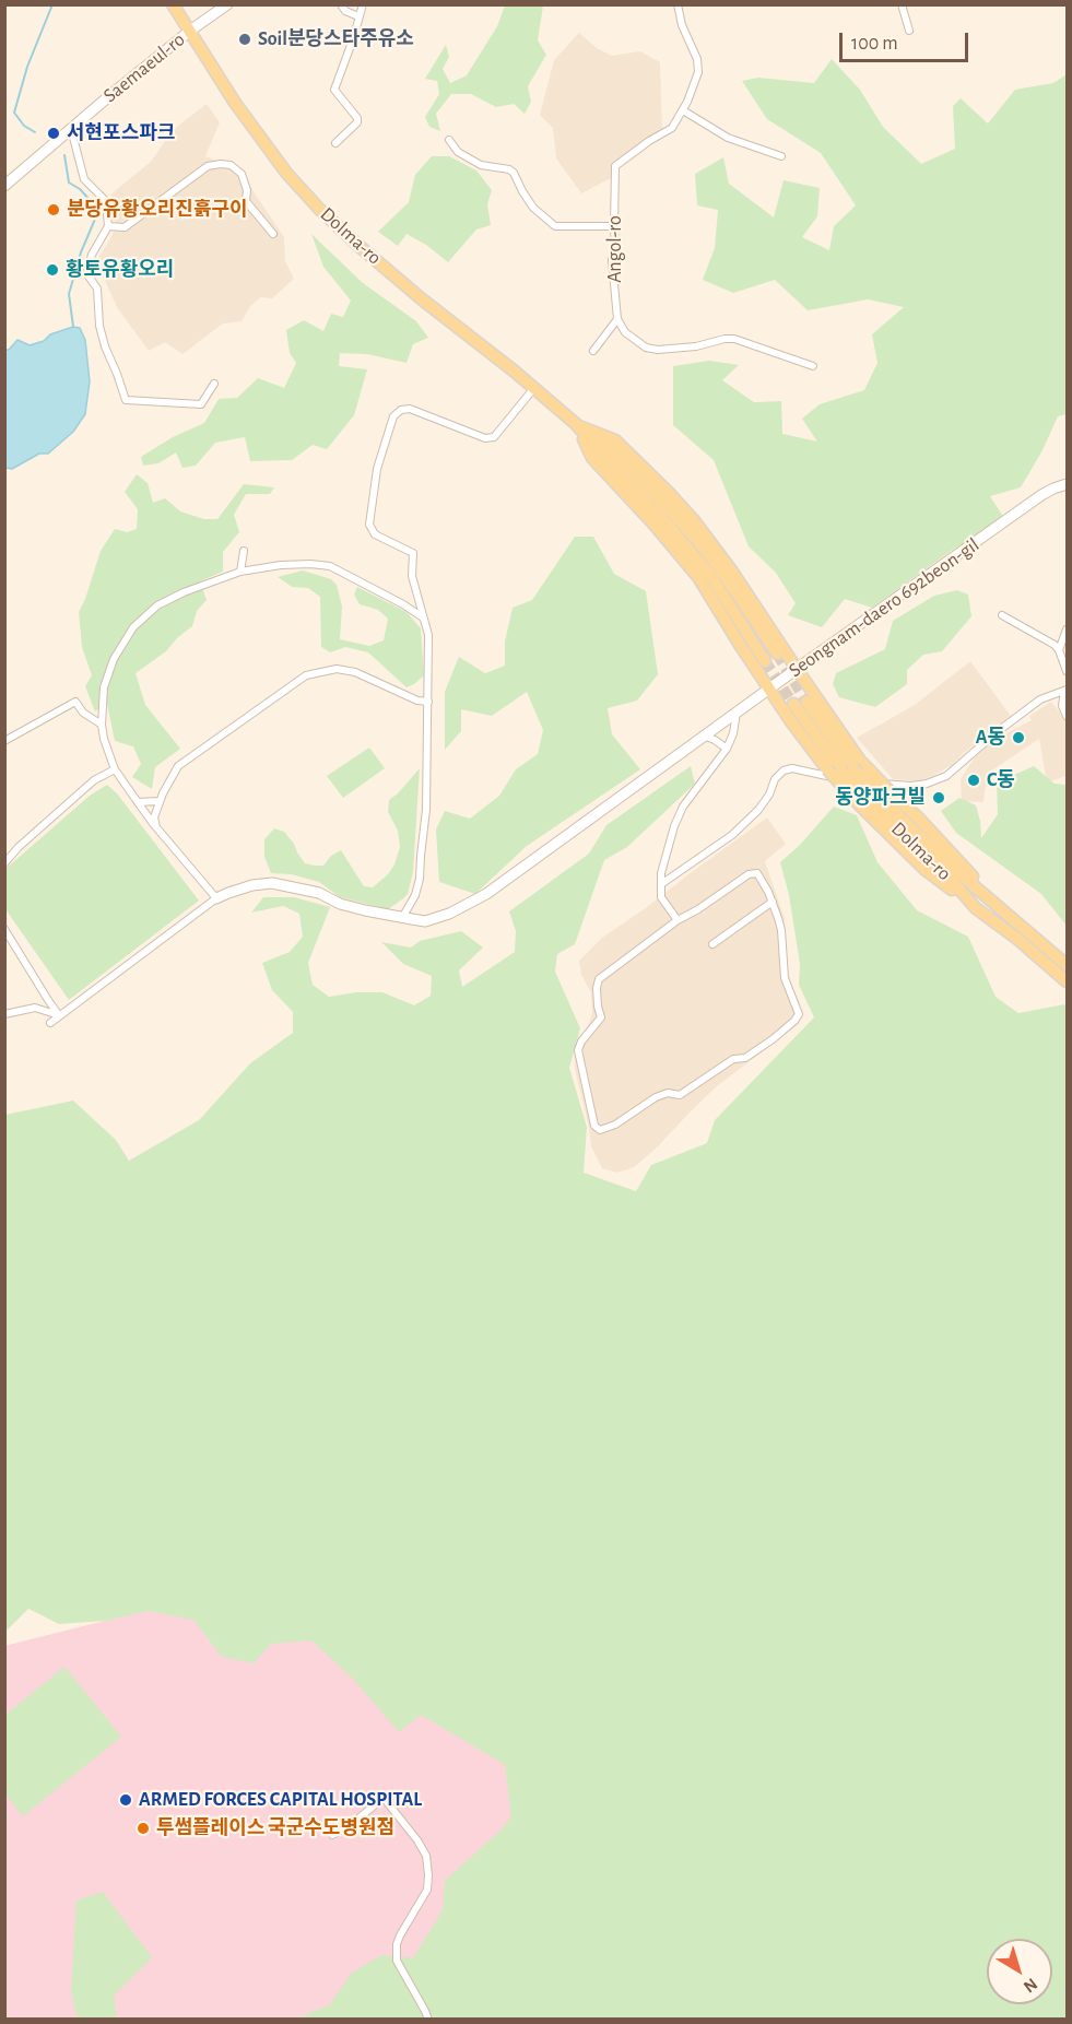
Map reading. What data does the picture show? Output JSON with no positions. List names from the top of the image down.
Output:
{
  "streets": {
    "main road": ["Dolma-ro"],
    "street": ["Saemaeul-ro", "Angol-ro", "Seongnam-daero 692beon-gil"]
  },
  "crossings": [
    ["Saemaeul-ro", "Dolma-ro"]
  ],
  "places": [
    "Soil분당스타주유소",
    "서현포스파크",
    "분당유황오리진흙구이",
    "황토유황오리",
    "A동",
    "C동",
    "동양파크빌",
    "ARMED FORCES CAPITAL HOSPITAL",
    "투썸플레이스 국군수도병원점"
  ],
  "scale_bar": "100 m",
  "north": "bottom right"
}
